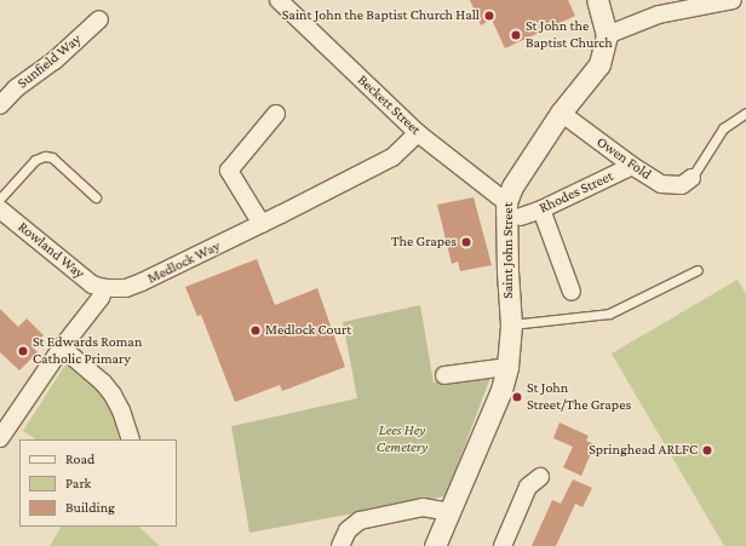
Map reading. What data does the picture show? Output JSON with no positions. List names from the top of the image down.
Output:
{
  "streets": {
    "street": [
      "Sunfield Way",
      "Beckett Street",
      "Owen Fold",
      "Rhodes Street",
      "Rowland Way",
      "Saint John Street",
      "Medlock Way"
    ]
  },
  "crossings": [
    ["Beckett Street", "Saint John Street"],
    ["Beckett Street", "Medlock Way"],
    ["Owen Fold", "Rhodes Street"],
    ["Owen Fold", "Saint John Street"],
    ["Rowland Way", "Medlock Way"]
  ],
  "parks": ["Lees Hey Cemetery"],
  "places": [
    "Saint John the Baptist Church Hall",
    "St John the Baptist Church",
    "The Grapes",
    "Medlock Court",
    "St Edwards Roman Catholic Primary",
    "St John Street/The Grapes",
    "Springhead ARLFC"
  ],
  "legend": ["Road", "Park", "Building"]
}
